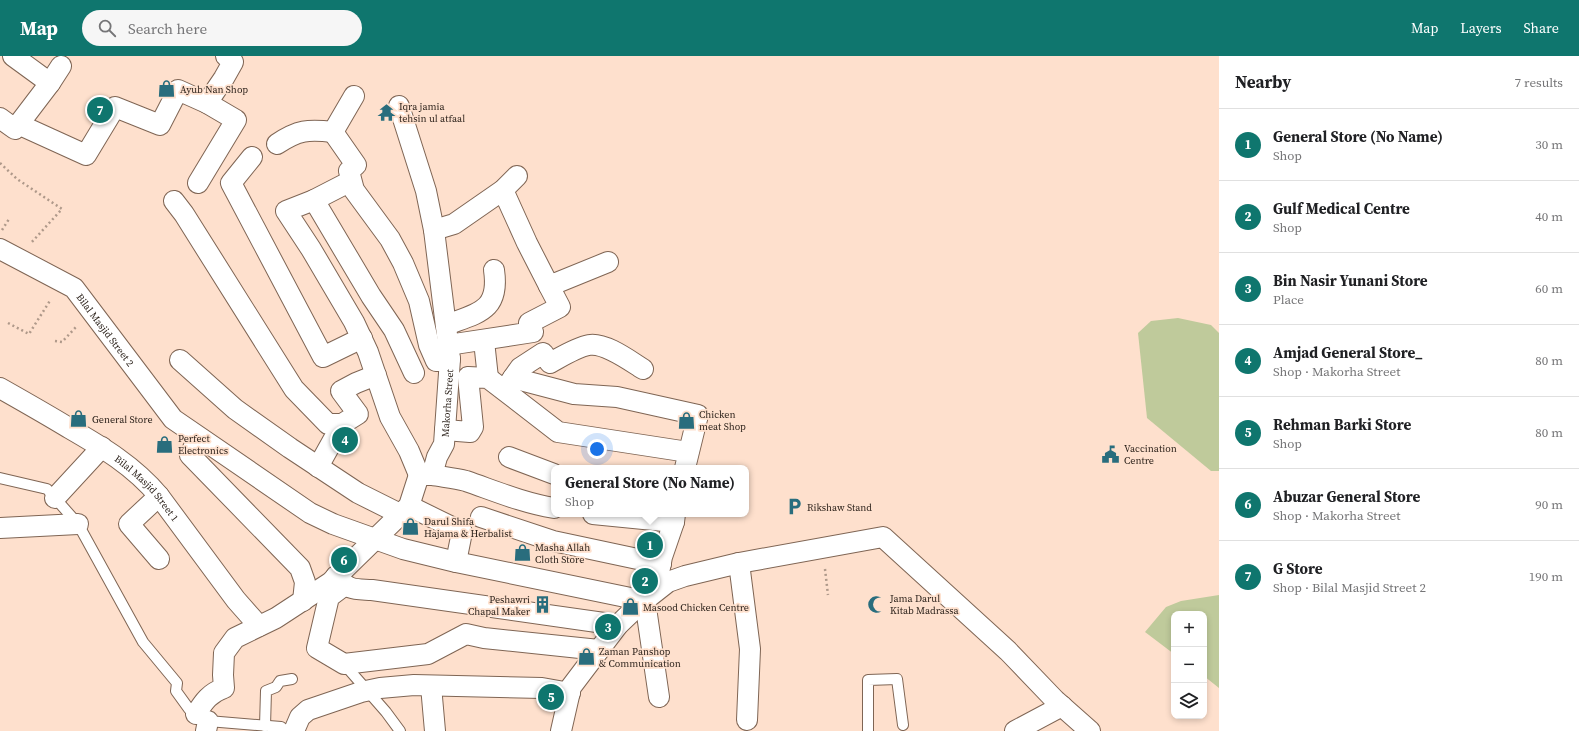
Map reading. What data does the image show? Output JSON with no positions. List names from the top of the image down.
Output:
{
  "streets": {
    "street": ["Bilal Masjid Street 2", "Makorha Street", "Bilal Masjid Street 1"]
  },
  "crossings": [
    ["Bilal Masjid Street 2", "Makorha Street"],
    ["Makorha Street", "Bilal Masjid Street 1"]
  ],
  "places": {
    "shop": [
      "Ayub Nan Shop",
      "General Store",
      "Chicken meat Shop",
      "Perfect Electronics",
      "Darul Shifa Hajama & Herbalist",
      "Masha Allah Cloth Store",
      "Masood Chicken Centre",
      "Zaman Panshop & Communication"
    ],
    "temple": ["Iqra jamia tehsin ul atfaal"],
    "public building": ["Vaccination Centre"],
    "parking": ["Rikshaw Stand"],
    "mosque": ["Jama Darul Kitab Madrassa"],
    "building": ["Peshawri Chapal Maker"]
  },
  "page": {
    "header": "Map",
    "search": "Search here",
    "nav": ["Map", "Layers", "Share"],
    "heading": ["Nearby", "7 results"],
    "pins": [
      "7",
      "4",
      "1",
      "6",
      "2",
      "3",
      "5"
    ],
    "list": [
      {
        "mark": "1",
        "name": "General Store (No Name)",
        "note": "Shop",
        "value": "30 m"
      },
      {
        "mark": "2",
        "name": "Gulf Medical Centre",
        "note": "Shop",
        "value": "40 m"
      },
      {
        "mark": "3",
        "name": "Bin Nasir Yunani Store",
        "note": "Place",
        "value": "60 m"
      },
      {
        "mark": "4",
        "name": "Amjad General Store_",
        "note": "Shop · Makorha Street",
        "value": "80 m"
      },
      {
        "mark": "5",
        "name": "Rehman Barki Store",
        "note": "Shop",
        "value": "80 m"
      },
      {
        "mark": "6",
        "name": "Abuzar General Store",
        "note": "Shop · Makorha Street",
        "value": "90 m"
      },
      {
        "mark": "7",
        "name": "G Store",
        "note": "Shop · Bilal Masjid Street 2",
        "value": "190 m"
      }
    ],
    "popup": ["General Store (No Name)", "Shop"],
    "map_buttons": ["+", "−"]
  }
}
